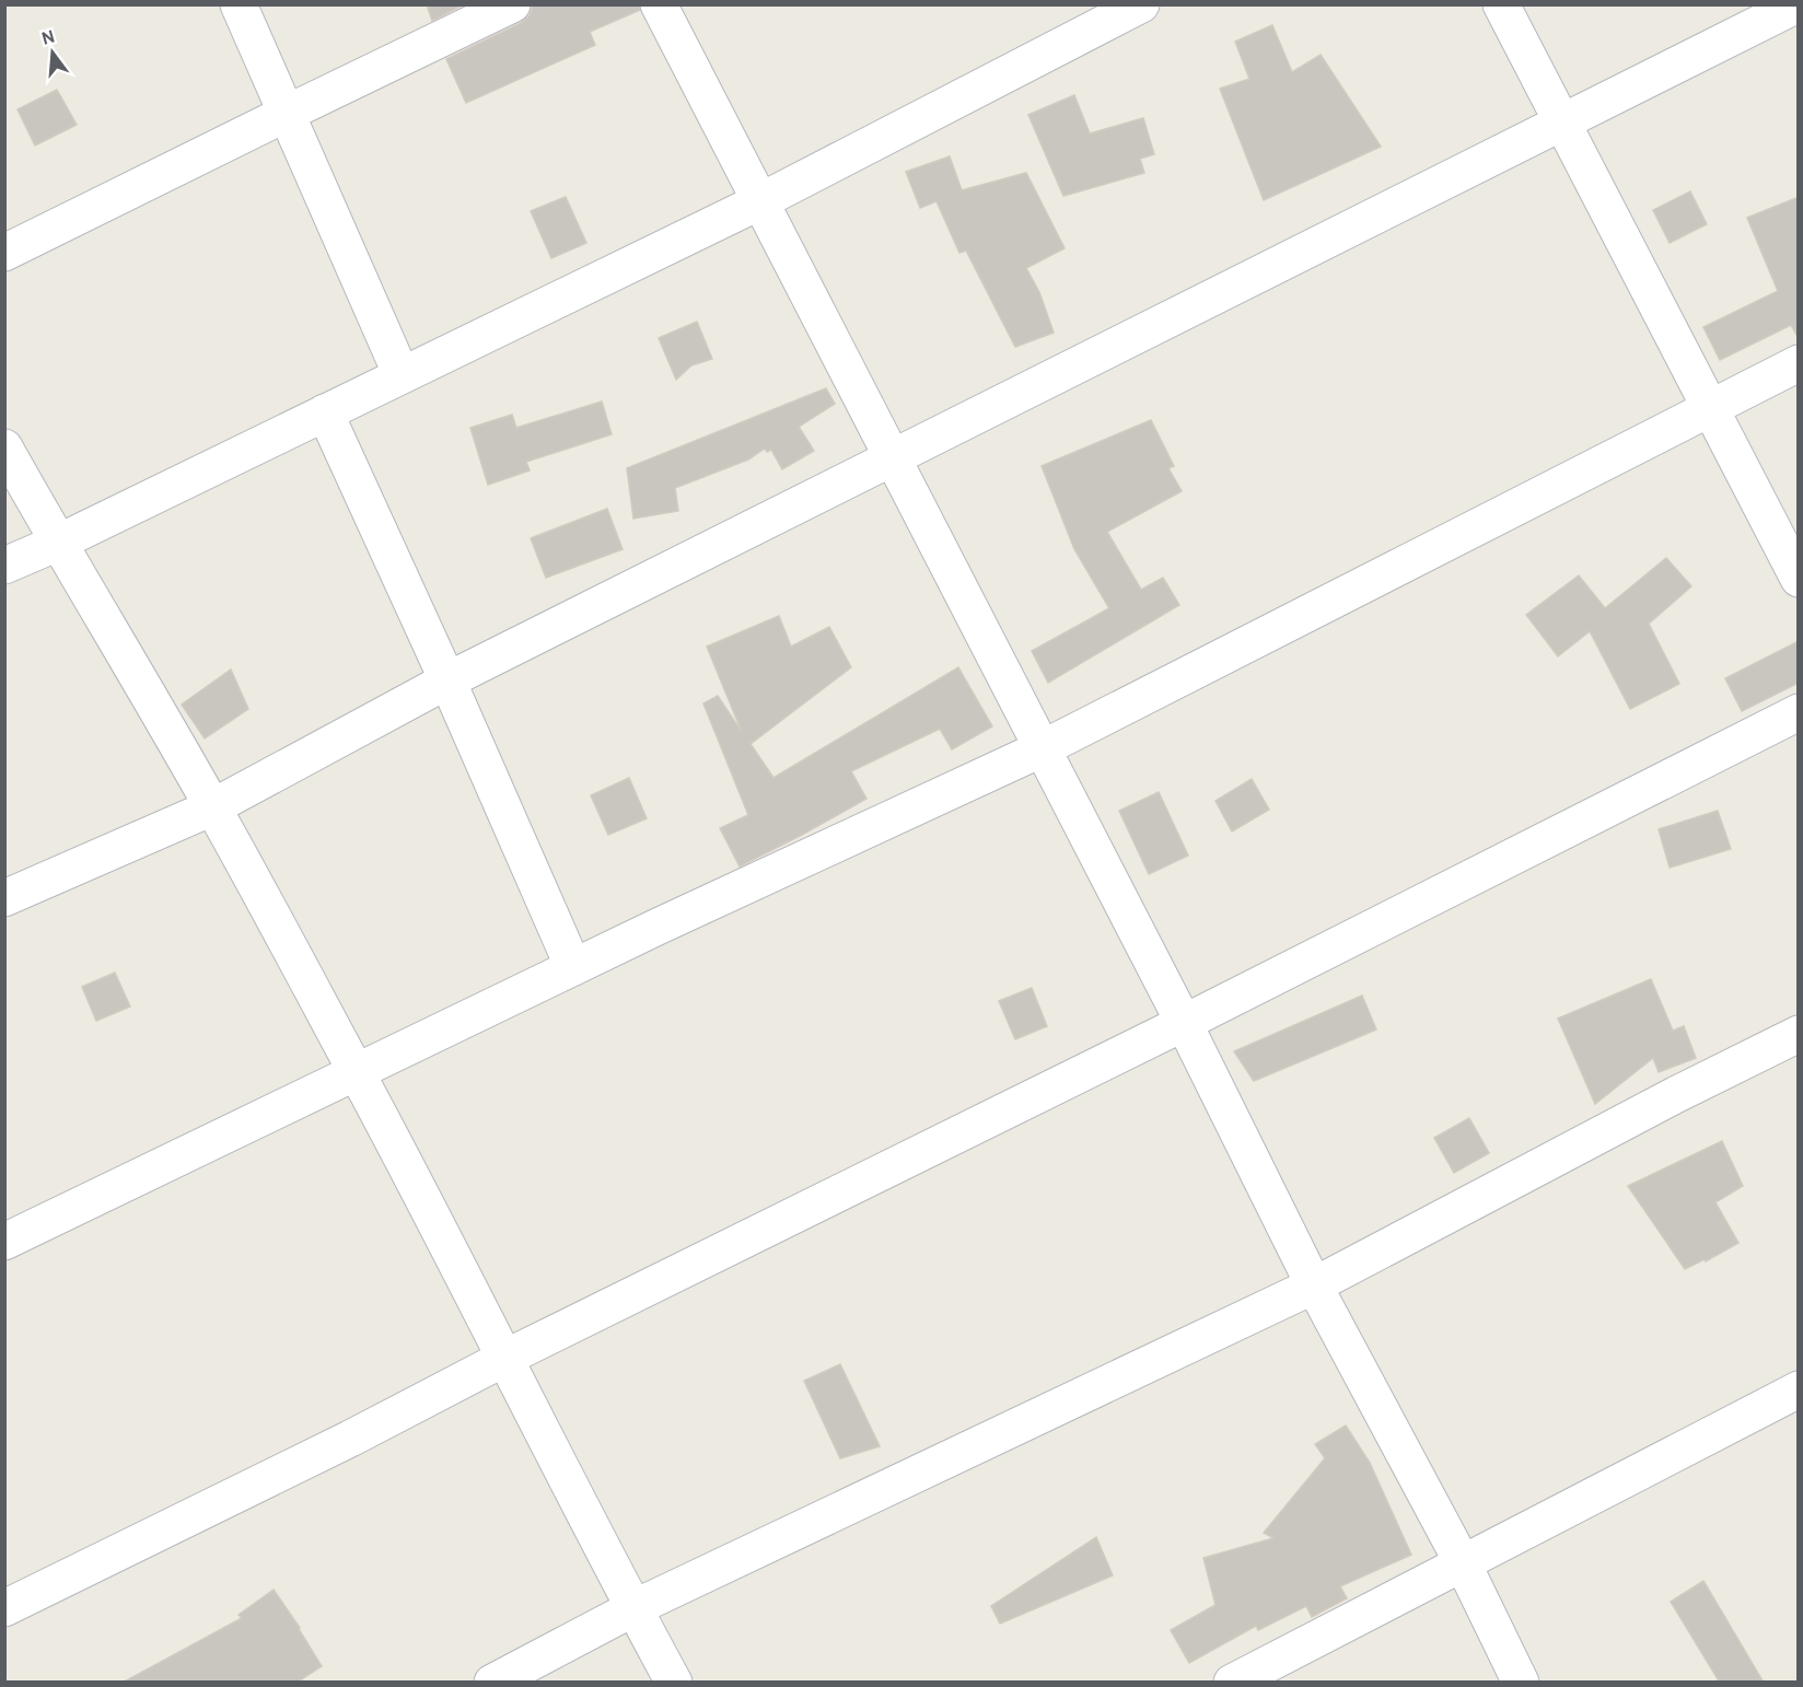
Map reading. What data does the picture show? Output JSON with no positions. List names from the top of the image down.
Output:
{
  "north": "top"
}
